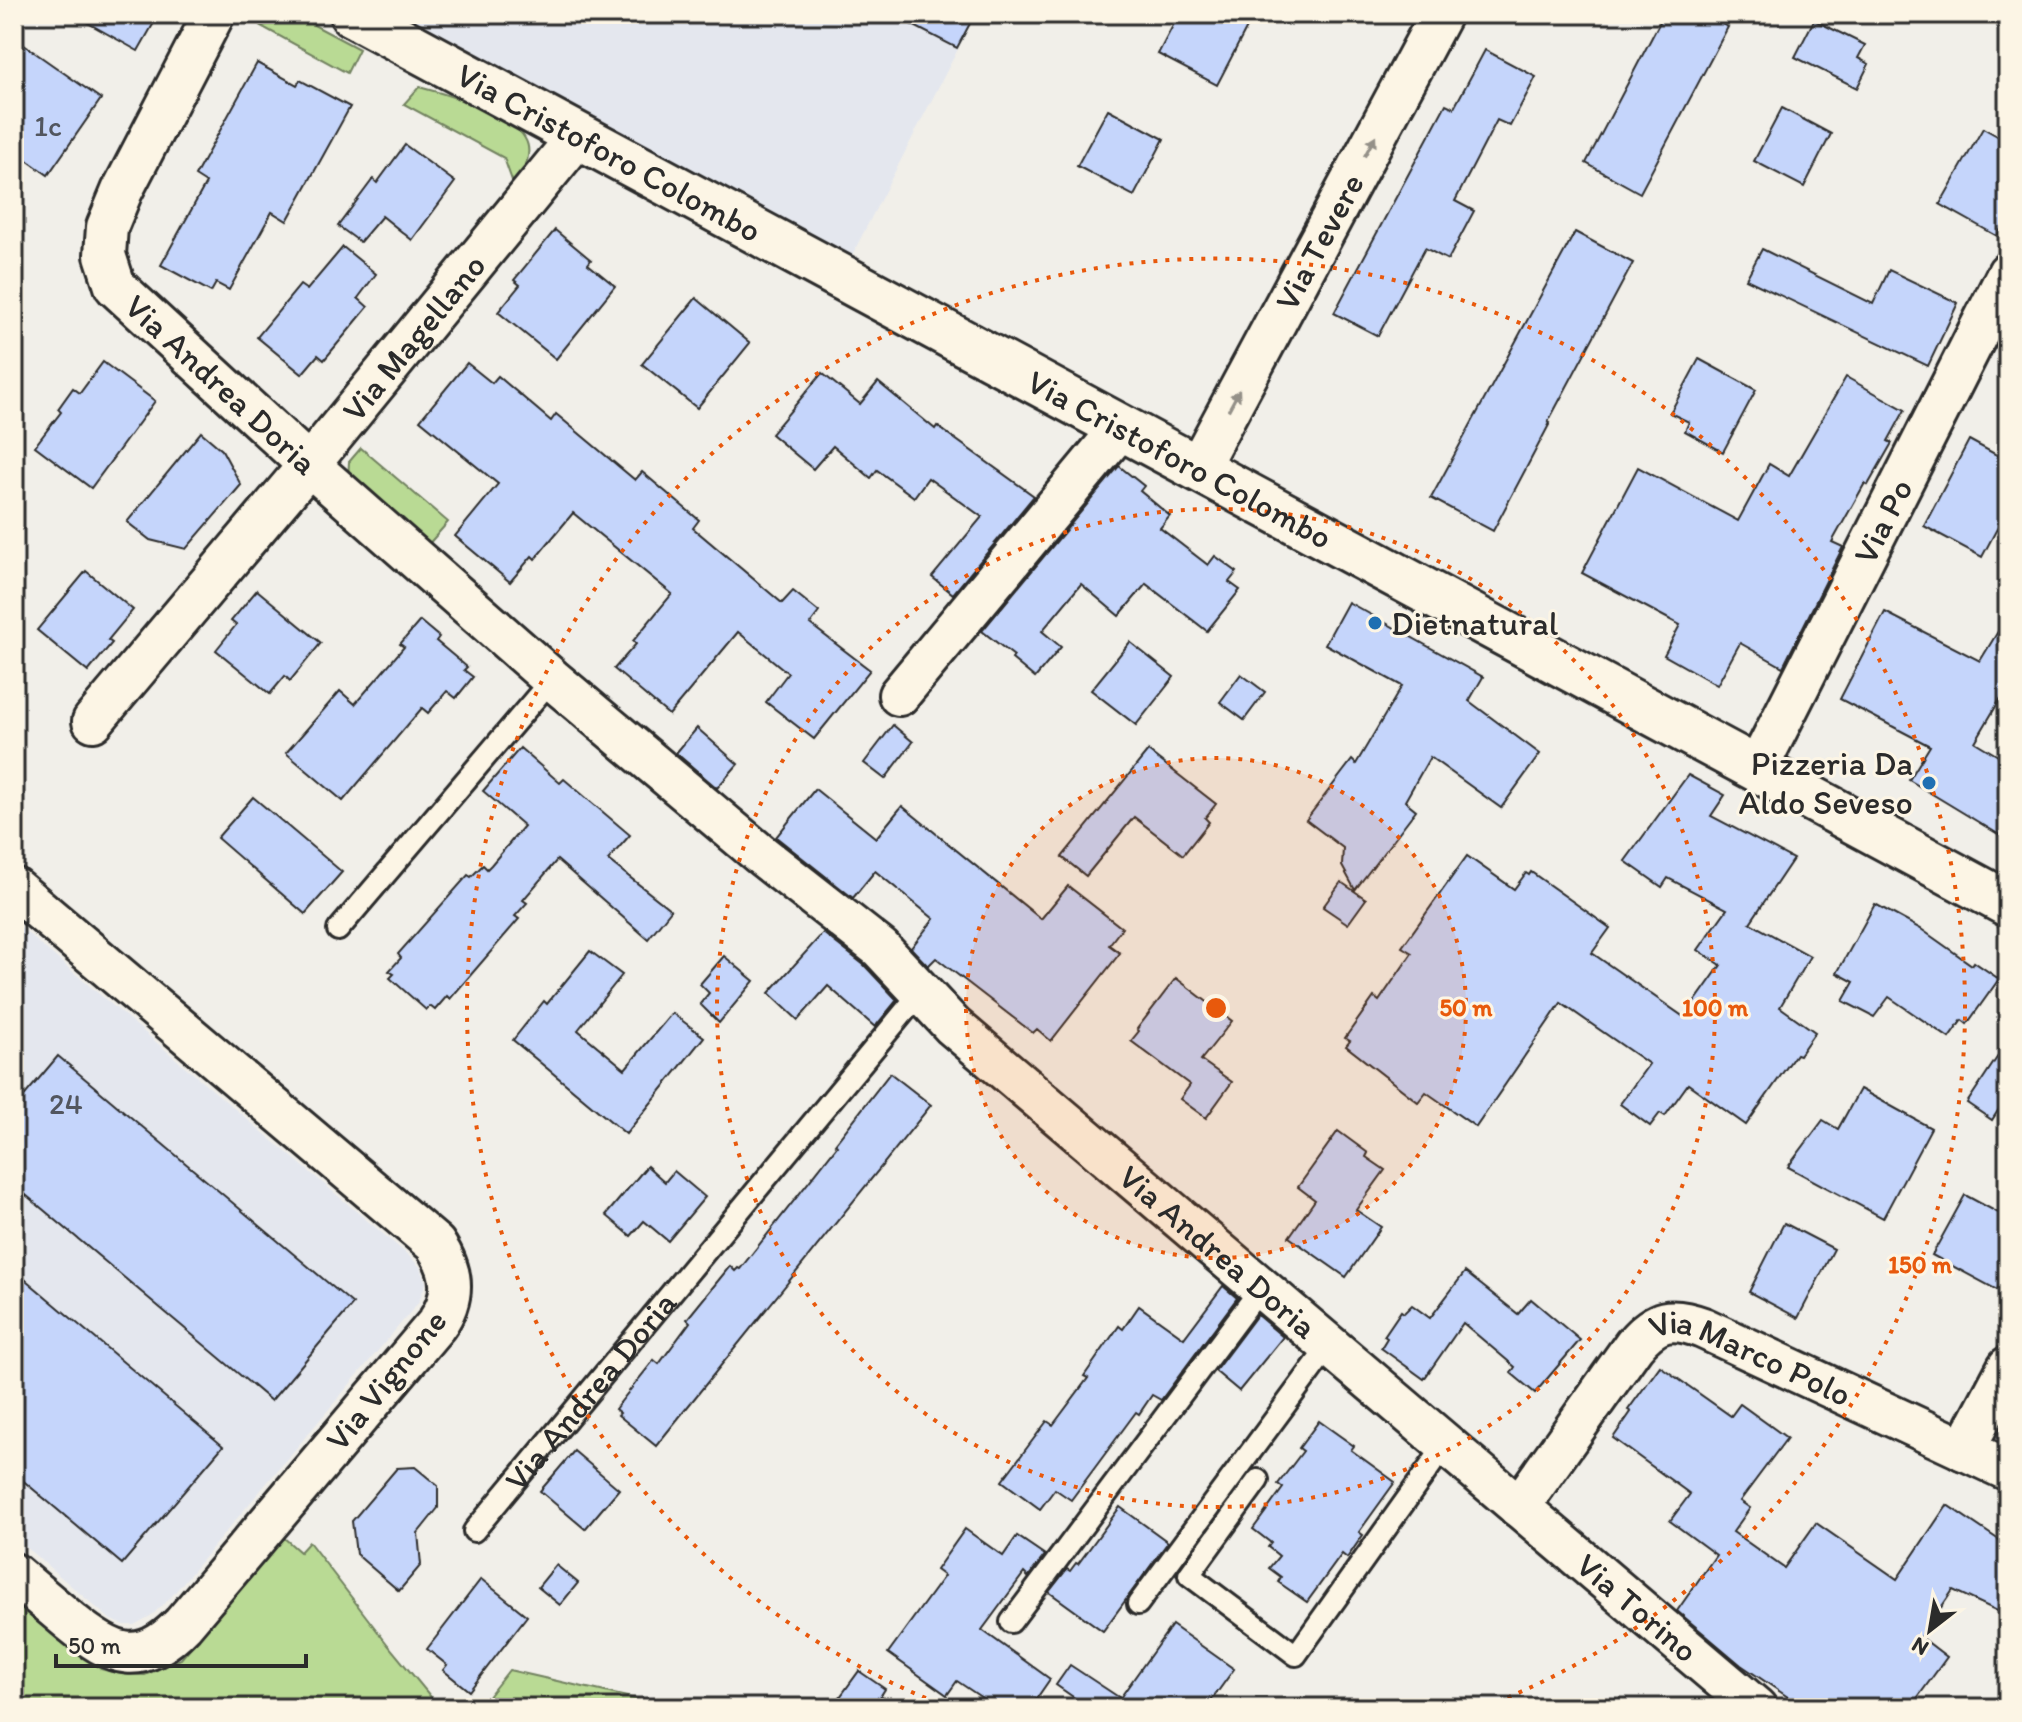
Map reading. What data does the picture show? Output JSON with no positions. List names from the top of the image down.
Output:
{
  "streets": {
    "street": [
      "Via Cristoforo Colombo",
      "Via Tevere",
      "Via Magellano",
      "Via Andrea Doria",
      "Via Po",
      "Via Marco Polo",
      "Via Vignone",
      "Via Torino"
    ]
  },
  "crossings": [
    ["Via Cristoforo Colombo", "Via Tevere"],
    ["Via Cristoforo Colombo", "Via Magellano"],
    ["Via Cristoforo Colombo", "Via Po"],
    ["Via Magellano", "Via Andrea Doria"],
    ["Via Andrea Doria", "Via Marco Polo"],
    ["Via Andrea Doria", "Via Torino"],
    ["Via Marco Polo", "Via Torino"]
  ],
  "one_way": ["Via Tevere"],
  "places": ["Dietnatural", "Pizzeria Da Aldo Seveso"],
  "house_numbers": ["1c", "24"],
  "scale_bar": "50 m",
  "north": "bottom left",
  "rings": ["50 m", "100 m", "150 m"]
}
